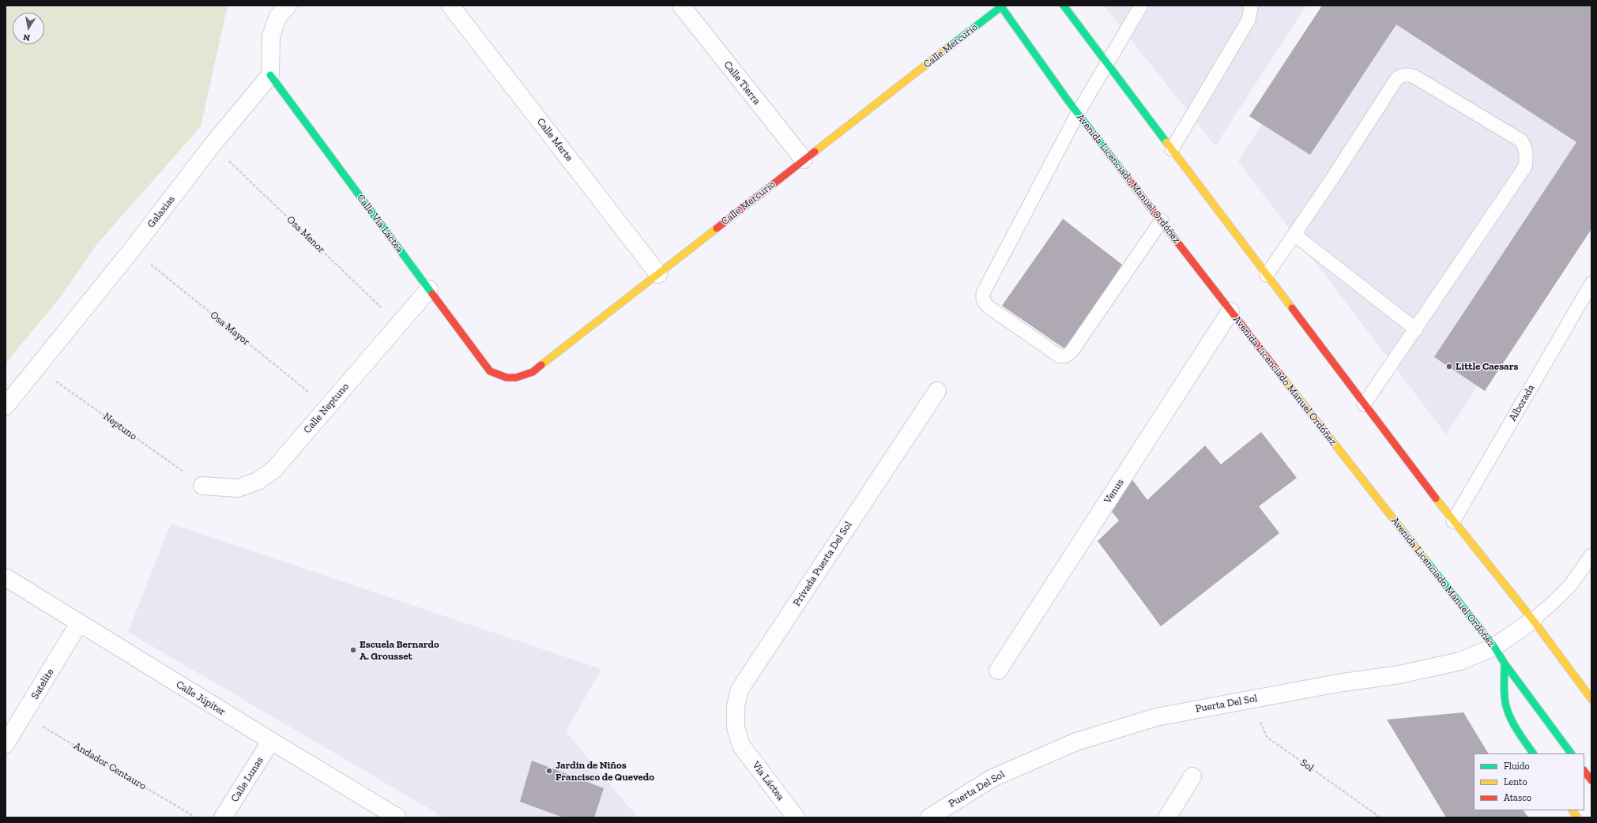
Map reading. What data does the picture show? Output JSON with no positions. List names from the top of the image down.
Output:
{
  "streets": {
    "main road": ["Calle Mercurio", "Avenida Licenciado Manuel Ordóñez", "Calle Vía Láctea"],
    "street": [
      "Calle Tierra",
      "Calle Marte",
      "Galaxias",
      "Calle Neptuno",
      "Venus",
      "Privada Puerta Del Sol",
      "Satelite",
      "Calle Júpiter",
      "Puerta Del Sol",
      "Calle Lunas",
      "Vía Láctea"
    ],
    "lane": ["Alborada"],
    "path": [
      "Osa Menor",
      "Osa Mayor",
      "Neptuno",
      "Sol",
      "Andador Centauro"
    ]
  },
  "crossings": [
    ["Calle Mercurio", "Calle Tierra"],
    ["Calle Mercurio", "Calle Marte"],
    ["Calle Mercurio", "Avenida Licenciado Manuel Ordóñez"],
    ["Calle Mercurio", "Calle Vía Láctea"],
    ["Avenida Licenciado Manuel Ordóñez", "Venus"],
    ["Avenida Licenciado Manuel Ordóñez", "Puerta Del Sol"],
    ["Galaxias", "Calle Vía Láctea"],
    ["Galaxias", "Osa Menor"],
    ["Galaxias", "Osa Mayor"],
    ["Galaxias", "Neptuno"],
    ["Calle Vía Láctea", "Calle Neptuno"],
    ["Osa Menor", "Calle Neptuno"],
    ["Osa Mayor", "Calle Neptuno"],
    ["Calle Neptuno", "Neptuno"],
    ["Privada Puerta Del Sol", "Vía Láctea"],
    ["Satelite", "Calle Júpiter"],
    ["Satelite", "Andador Centauro"],
    ["Calle Júpiter", "Calle Lunas"],
    ["Puerta Del Sol", "Sol"]
  ],
  "places": ["Little Caesars", "Escuela Bernardo A. Grousset", "Jardin de Niños Francisco de Quevedo"],
  "legend": ["Fluido", "Lento", "Atasco"],
  "north": "bottom"
}
